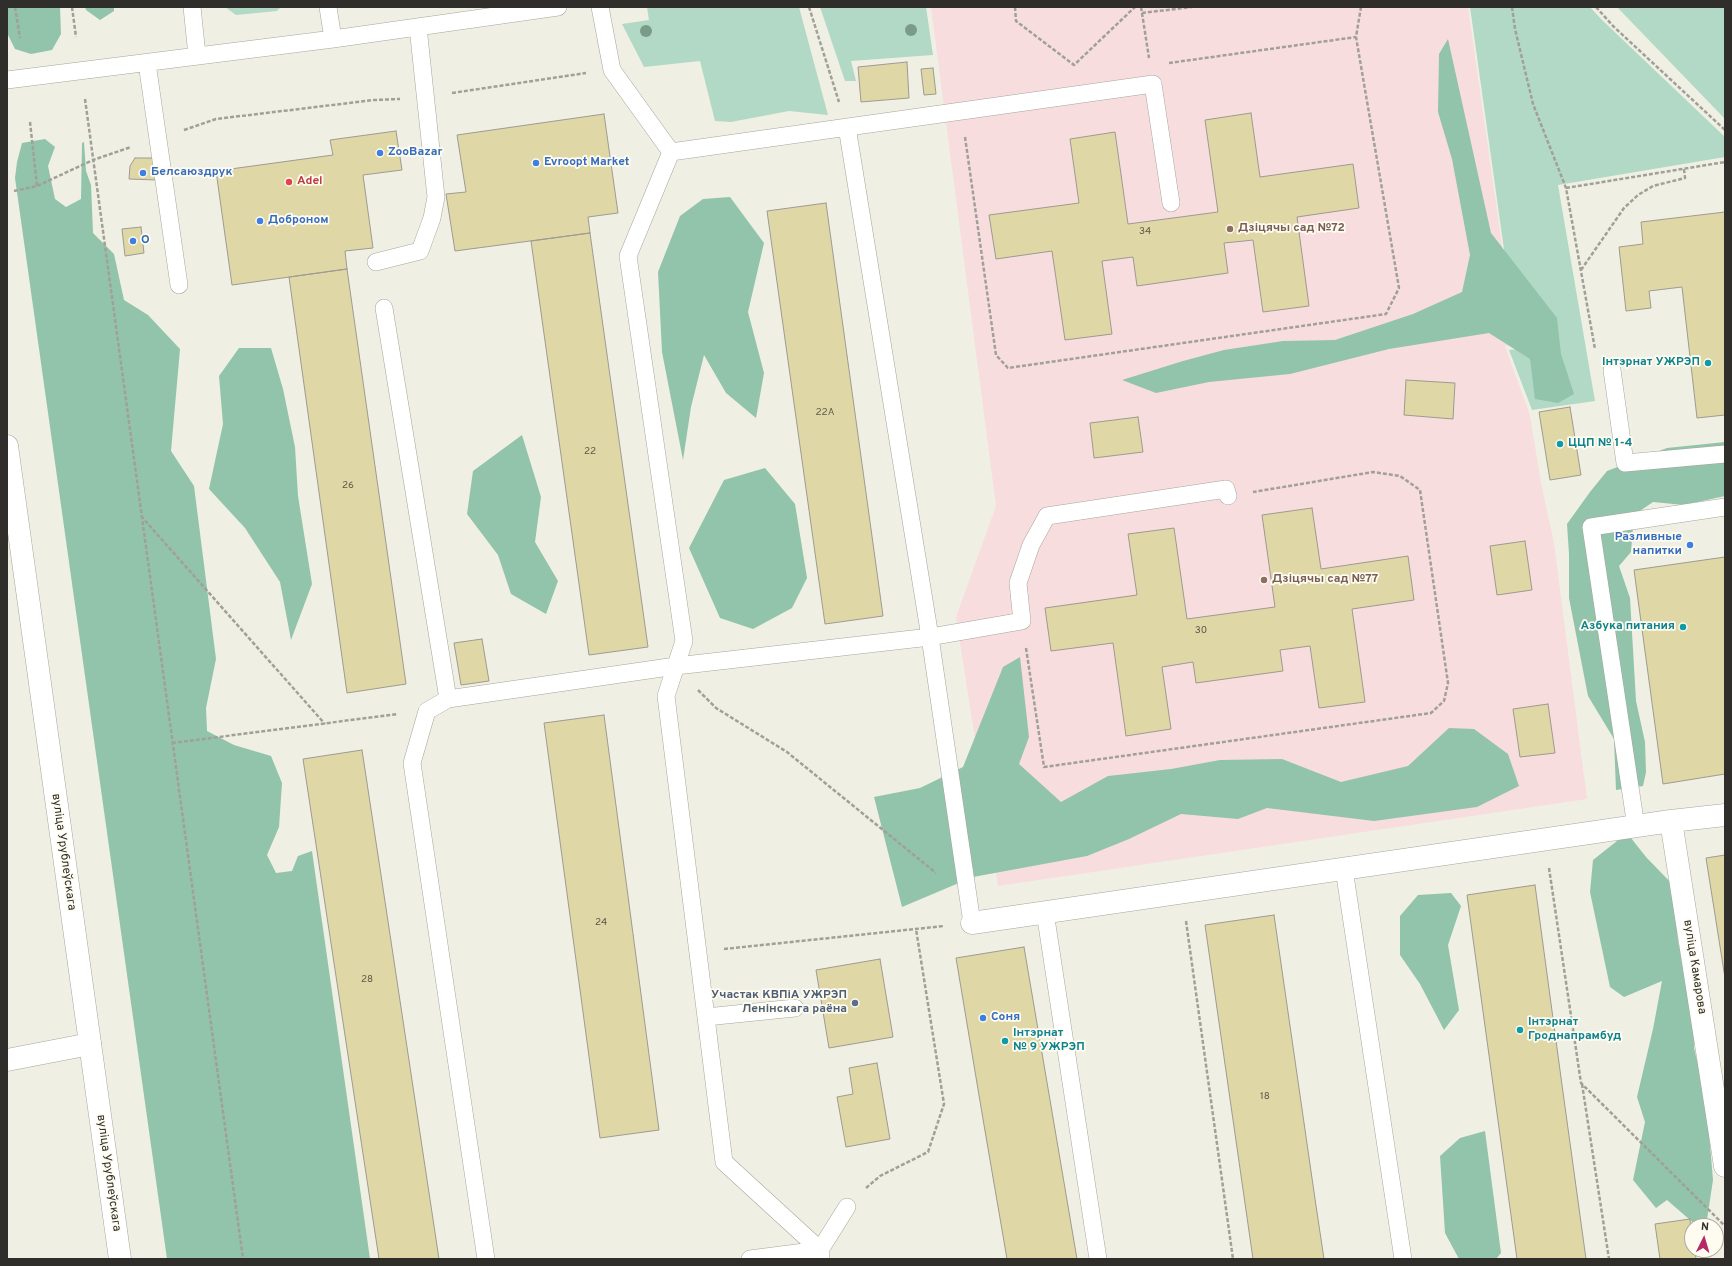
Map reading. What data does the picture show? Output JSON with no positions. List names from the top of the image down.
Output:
{
  "streets": {
    "street": ["вуліца Урублеўскага", "вуліца Камарова"]
  },
  "places": [
    "ZooBazar",
    "Evroopt Market",
    "Белсаюздрук",
    "Adel",
    "Доброном",
    "Дзіцячы сад №72",
    "О",
    "Інтэрнат УЖРЭП",
    "ЦЦП № 1-4",
    "Разливные напитки",
    "Дзіцячы сад №77",
    "Азбука питания",
    "Участак КВПіА УЖРЭП Ленінскага раёна",
    "Соня",
    "Інтэрнат Гроднапрамбуд",
    "Інтэрнат № 9 УЖРЭП"
  ],
  "house_numbers": [
    "34",
    "22А",
    "22",
    "26",
    "30",
    "24",
    "28",
    "18"
  ],
  "north": "top"
}
